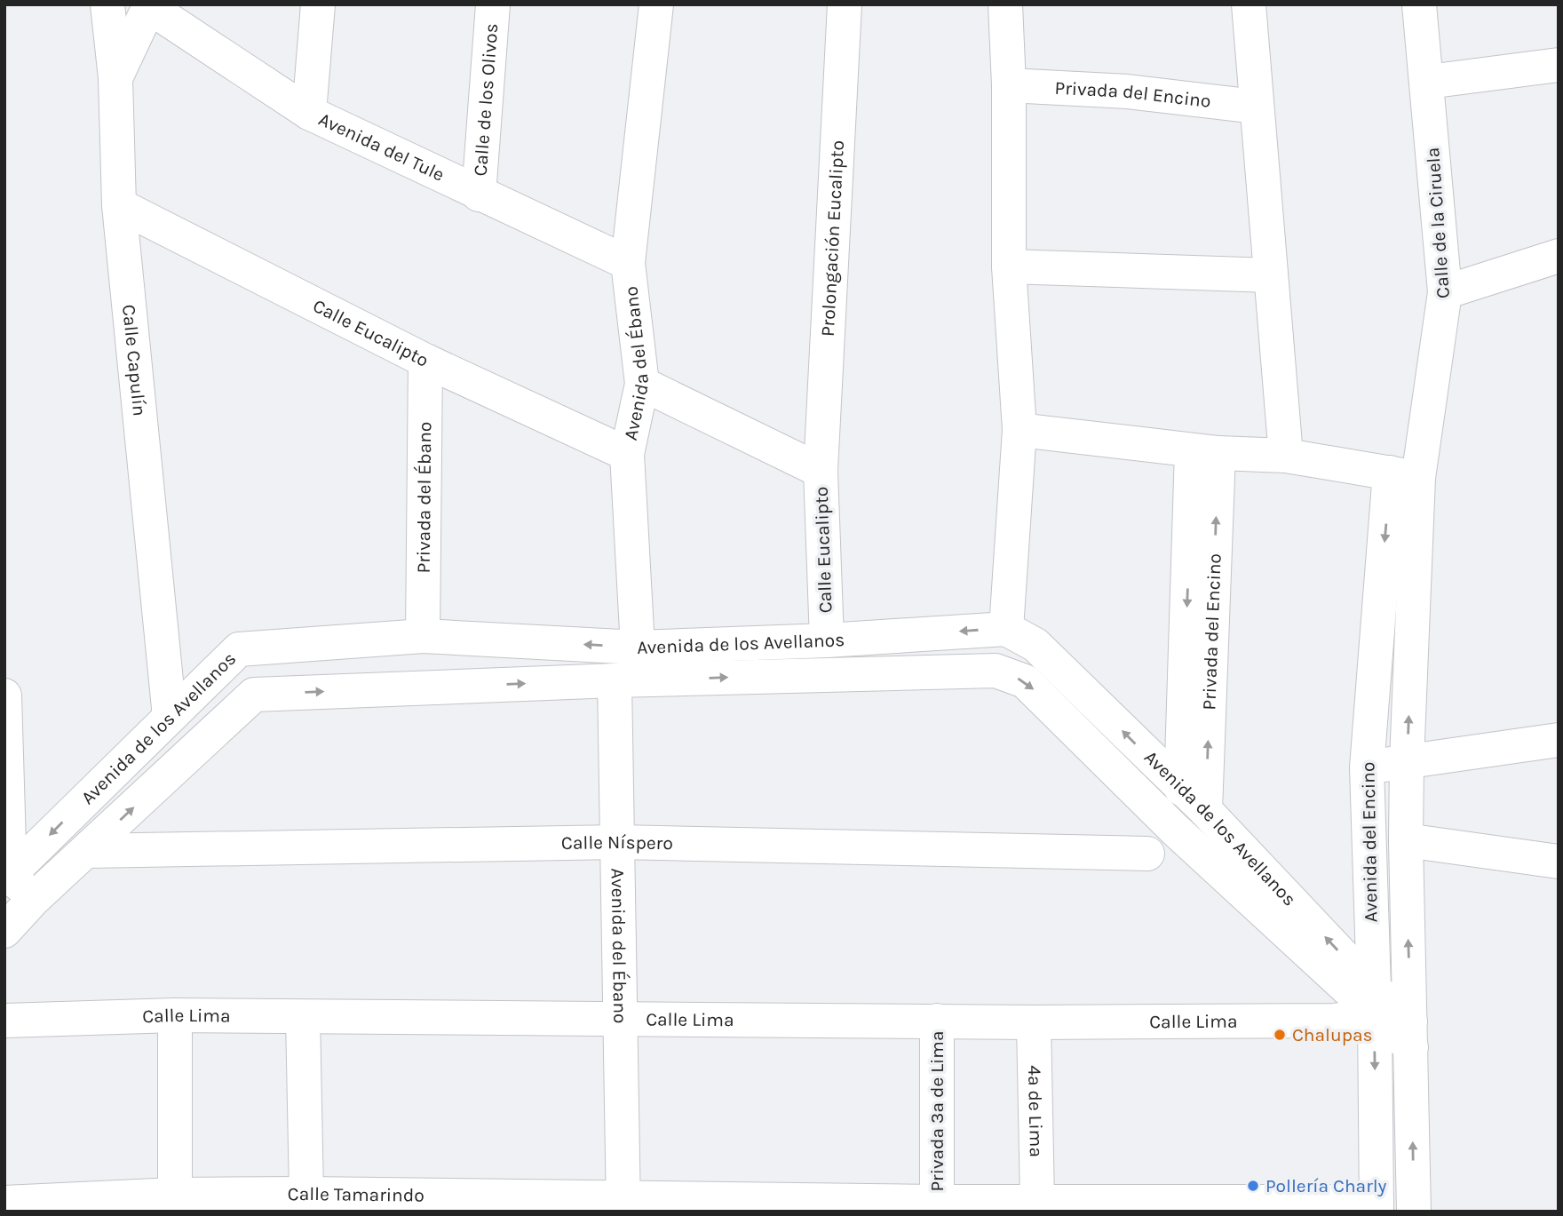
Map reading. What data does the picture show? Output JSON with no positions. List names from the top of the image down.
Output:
{
  "streets": {
    "street": [
      "Privada del Encino",
      "Calle de los Olivos",
      "Avenida del Tule",
      "Calle de la Ciruela",
      "Prolongación Eucalipto",
      "Calle Eucalipto",
      "Calle Capulín",
      "Avenida del Ébano",
      "Privada del Ébano",
      "Avenida de los Avellanos",
      "Avenida del Encino",
      "Calle Níspero",
      "Calle Lima",
      "Privada 3a de Lima",
      "4a de Lima",
      "Calle Tamarindo"
    ]
  },
  "crossings": [
    ["Privada del Encino", "Avenida de los Avellanos"],
    ["Calle de los Olivos", "Avenida del Tule"],
    ["Avenida del Tule", "Avenida del Ébano"],
    ["Calle de la Ciruela", "Avenida del Encino"],
    ["Prolongación Eucalipto", "Calle Eucalipto"],
    ["Calle Eucalipto", "Calle Capulín"],
    ["Calle Eucalipto", "Avenida del Ébano"],
    ["Calle Eucalipto", "Privada del Ébano"],
    ["Calle Eucalipto", "Avenida de los Avellanos"],
    ["Calle Capulín", "Avenida de los Avellanos"],
    ["Avenida del Ébano", "Avenida de los Avellanos"],
    ["Avenida del Ébano", "Calle Níspero"],
    ["Avenida del Ébano", "Calle Lima"],
    ["Avenida del Ébano", "Calle Tamarindo"],
    ["Privada del Ébano", "Avenida de los Avellanos"],
    ["Avenida de los Avellanos", "Avenida del Encino"],
    ["Avenida de los Avellanos", "Calle Níspero"],
    ["Avenida de los Avellanos", "Calle Lima"],
    ["Avenida del Encino", "Calle Lima"],
    ["Avenida del Encino", "Calle Tamarindo"],
    ["Calle Lima", "Privada 3a de Lima"],
    ["Calle Lima", "4a de Lima"],
    ["Privada 3a de Lima", "Calle Tamarindo"],
    ["4a de Lima", "Calle Tamarindo"]
  ],
  "places": ["Chalupas", "Pollería Charly"]
}
